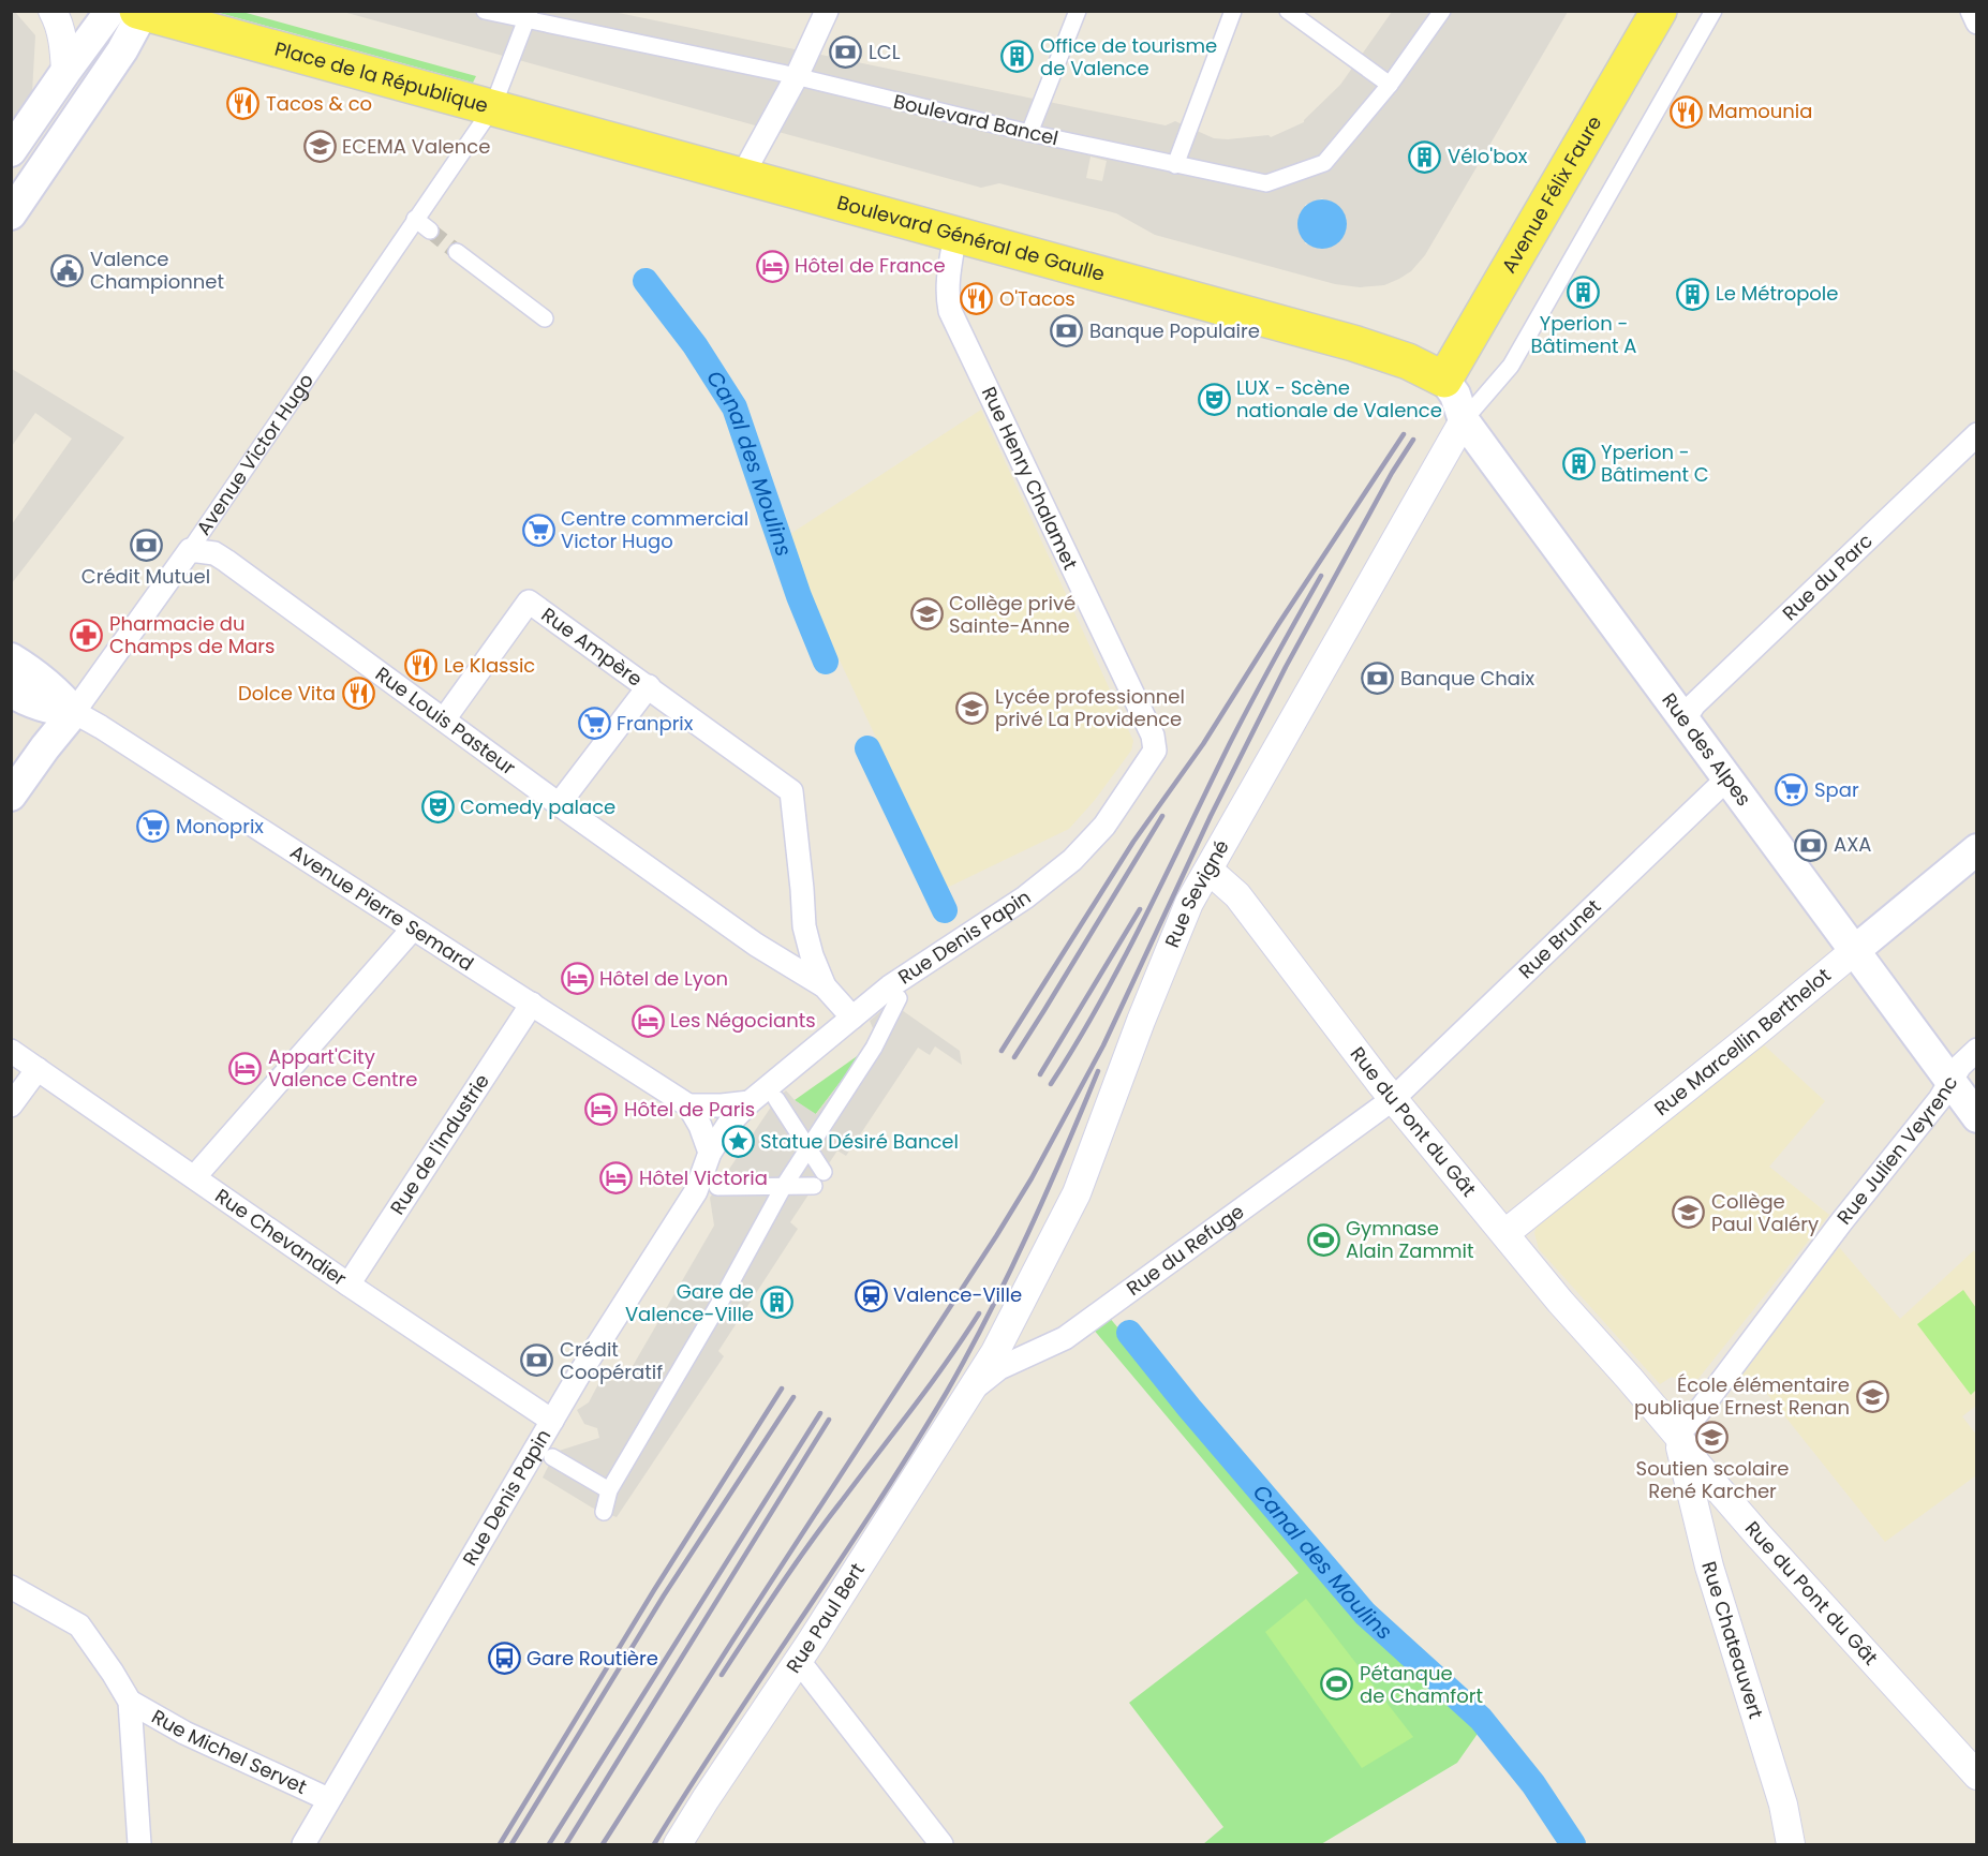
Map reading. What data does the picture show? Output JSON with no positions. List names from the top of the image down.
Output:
{
  "streets": {
    "main road": [
      "Place de la République",
      "Avenue Félix Faure",
      "Boulevard Général de Gaulle",
      "Avenue Victor Hugo",
      "Rue des Alpes",
      "Rue Marcellin Berthelot"
    ],
    "street": [
      "Boulevard Bancel",
      "Rue Henry Chalamet",
      "Rue du Parc",
      "Rue Ampère",
      "Rue Louis Pasteur",
      "Rue Sevigné",
      "Avenue Pierre Semard",
      "Rue Denis Papin",
      "Rue Brunet",
      "Rue du Pont du Gât",
      "Rue de l'Industrie",
      "Rue Julien Veyrenc",
      "Rue Chevandier",
      "Rue du Refuge",
      "Rue Paul Bert",
      "Rue Chateauvert",
      "Rue Michel Servet"
    ]
  },
  "crossings": [
    ["Place de la République", "Boulevard Bancel"],
    ["Place de la République", "Boulevard Général de Gaulle"],
    ["Place de la République", "Avenue Victor Hugo"],
    ["Avenue Félix Faure", "Boulevard Général de Gaulle"],
    ["Avenue Félix Faure", "Rue des Alpes"],
    ["Boulevard Général de Gaulle", "Avenue Victor Hugo"],
    ["Boulevard Général de Gaulle", "Rue Henry Chalamet"],
    ["Boulevard Général de Gaulle", "Rue des Alpes"],
    ["Avenue Victor Hugo", "Rue Louis Pasteur"],
    ["Avenue Victor Hugo", "Avenue Pierre Semard"],
    ["Rue Henry Chalamet", "Rue Denis Papin"],
    ["Rue du Parc", "Rue des Alpes"],
    ["Rue Ampère", "Rue Louis Pasteur"],
    ["Rue Louis Pasteur", "Rue Denis Papin"],
    ["Rue des Alpes", "Rue Sevigné"],
    ["Rue des Alpes", "Rue Brunet"],
    ["Rue des Alpes", "Rue Marcellin Berthelot"],
    ["Rue des Alpes", "Rue Julien Veyrenc"],
    ["Rue Sevigné", "Rue du Pont du Gât"],
    ["Rue Sevigné", "Rue du Refuge"],
    ["Rue Sevigné", "Rue Paul Bert"],
    ["Avenue Pierre Semard", "Rue de l'Industrie"],
    ["Rue Denis Papin", "Rue Chevandier"],
    ["Rue Denis Papin", "Rue Michel Servet"],
    ["Rue Brunet", "Rue du Pont du Gât"],
    ["Rue Brunet", "Rue du Refuge"],
    ["Rue Marcellin Berthelot", "Rue du Pont du Gât"],
    ["Rue du Pont du Gât", "Rue Julien Veyrenc"],
    ["Rue du Pont du Gât", "Rue du Refuge"],
    ["Rue du Pont du Gât", "Rue Chateauvert"],
    ["Rue de l'Industrie", "Rue Chevandier"],
    ["Rue Julien Veyrenc", "Rue Chateauvert"],
    ["Rue du Refuge", "Rue Paul Bert"]
  ],
  "water": ["Canal des Moulins"],
  "places": {
    "bank": [
      "LCL",
      "Banque Populaire",
      "Crédit Mutuel",
      "Banque Chaix",
      "AXA",
      "Crédit Coopératif"
    ],
    "building": [
      "Office de tourisme de Valence",
      "Vélo'box",
      "Yperion - Bâtiment A",
      "Le Métropole",
      "Yperion - Bâtiment C",
      "Gare de Valence-Ville"
    ],
    "restaurant": [
      "Tacos & co",
      "Mamounia",
      "O'Tacos",
      "Le Klassic",
      "Dolce Vita"
    ],
    "school or university": [
      "ECEMA Valence",
      "Collège privé Sainte-Anne",
      "Lycée professionnel privé La Providence",
      "Collège Paul Valéry",
      "École élémentaire publique Ernest Renan",
      "Soutien scolaire René Karcher"
    ],
    "hotel": [
      "Hôtel de France",
      "Hôtel de Lyon",
      "Les Négociants",
      "Appart'City Valence Centre",
      "Hôtel de Paris",
      "Hôtel Victoria"
    ],
    "public building": ["Valence Championnet"],
    "theatre": ["LUX - Scène nationale de Valence", "Comedy palace"],
    "supermarket": [
      "Centre commercial Victor Hugo",
      "Franprix",
      "Spar",
      "Monoprix"
    ],
    "pharmacy": ["Pharmacie du Champs de Mars"],
    "place": ["Statue Désiré Bancel"],
    "sports": ["Gymnase Alain Zammit", "Pétanque de Chamfort"],
    "station": ["Valence-Ville"],
    "bus stop": ["Gare Routière"]
  }
}
